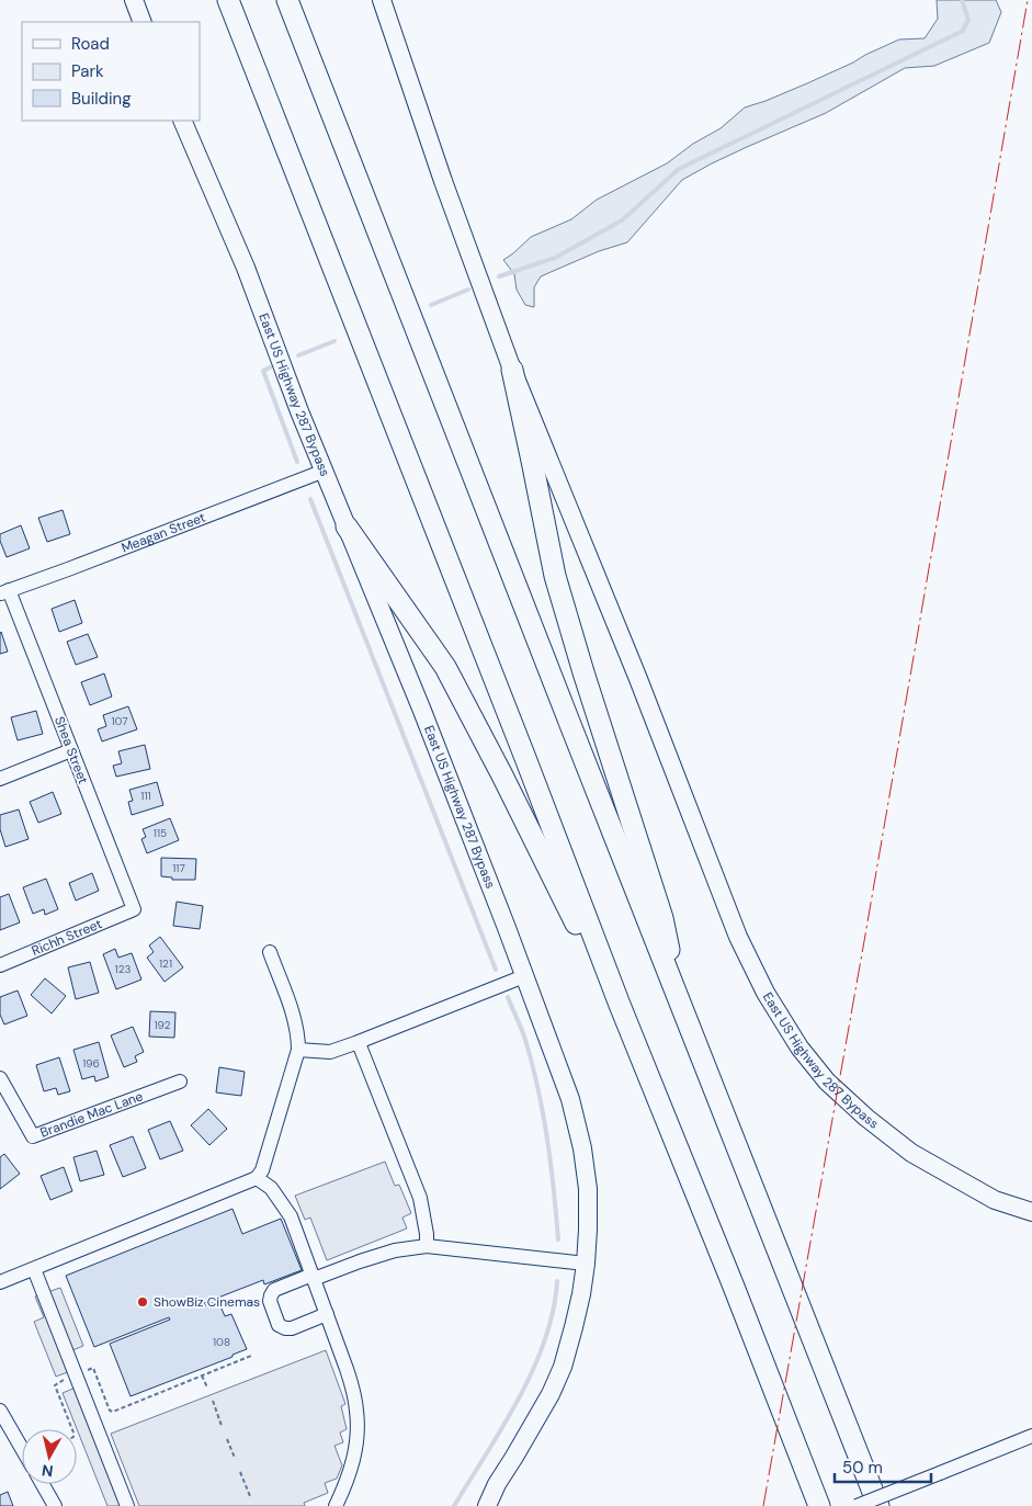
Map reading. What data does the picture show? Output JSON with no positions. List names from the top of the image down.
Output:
{
  "streets": {
    "main road": ["East US Highway 287 Bypass"],
    "street": [
      "Meagan Street",
      "Shea Street",
      "Richh Street",
      "Brandie Mac Lane"
    ]
  },
  "crossings": [
    ["East US Highway 287 Bypass", "Meagan Street"],
    ["Meagan Street", "Shea Street"],
    ["Shea Street", "Richh Street"]
  ],
  "places": ["ShowBiz Cinemas"],
  "house_numbers": [
    "107",
    "111",
    "115",
    "117",
    "121",
    "123",
    "192",
    "196",
    "108"
  ],
  "legend": ["Road", "Park", "Building"],
  "scale_bar": "50 m",
  "north": "bottom"
}
